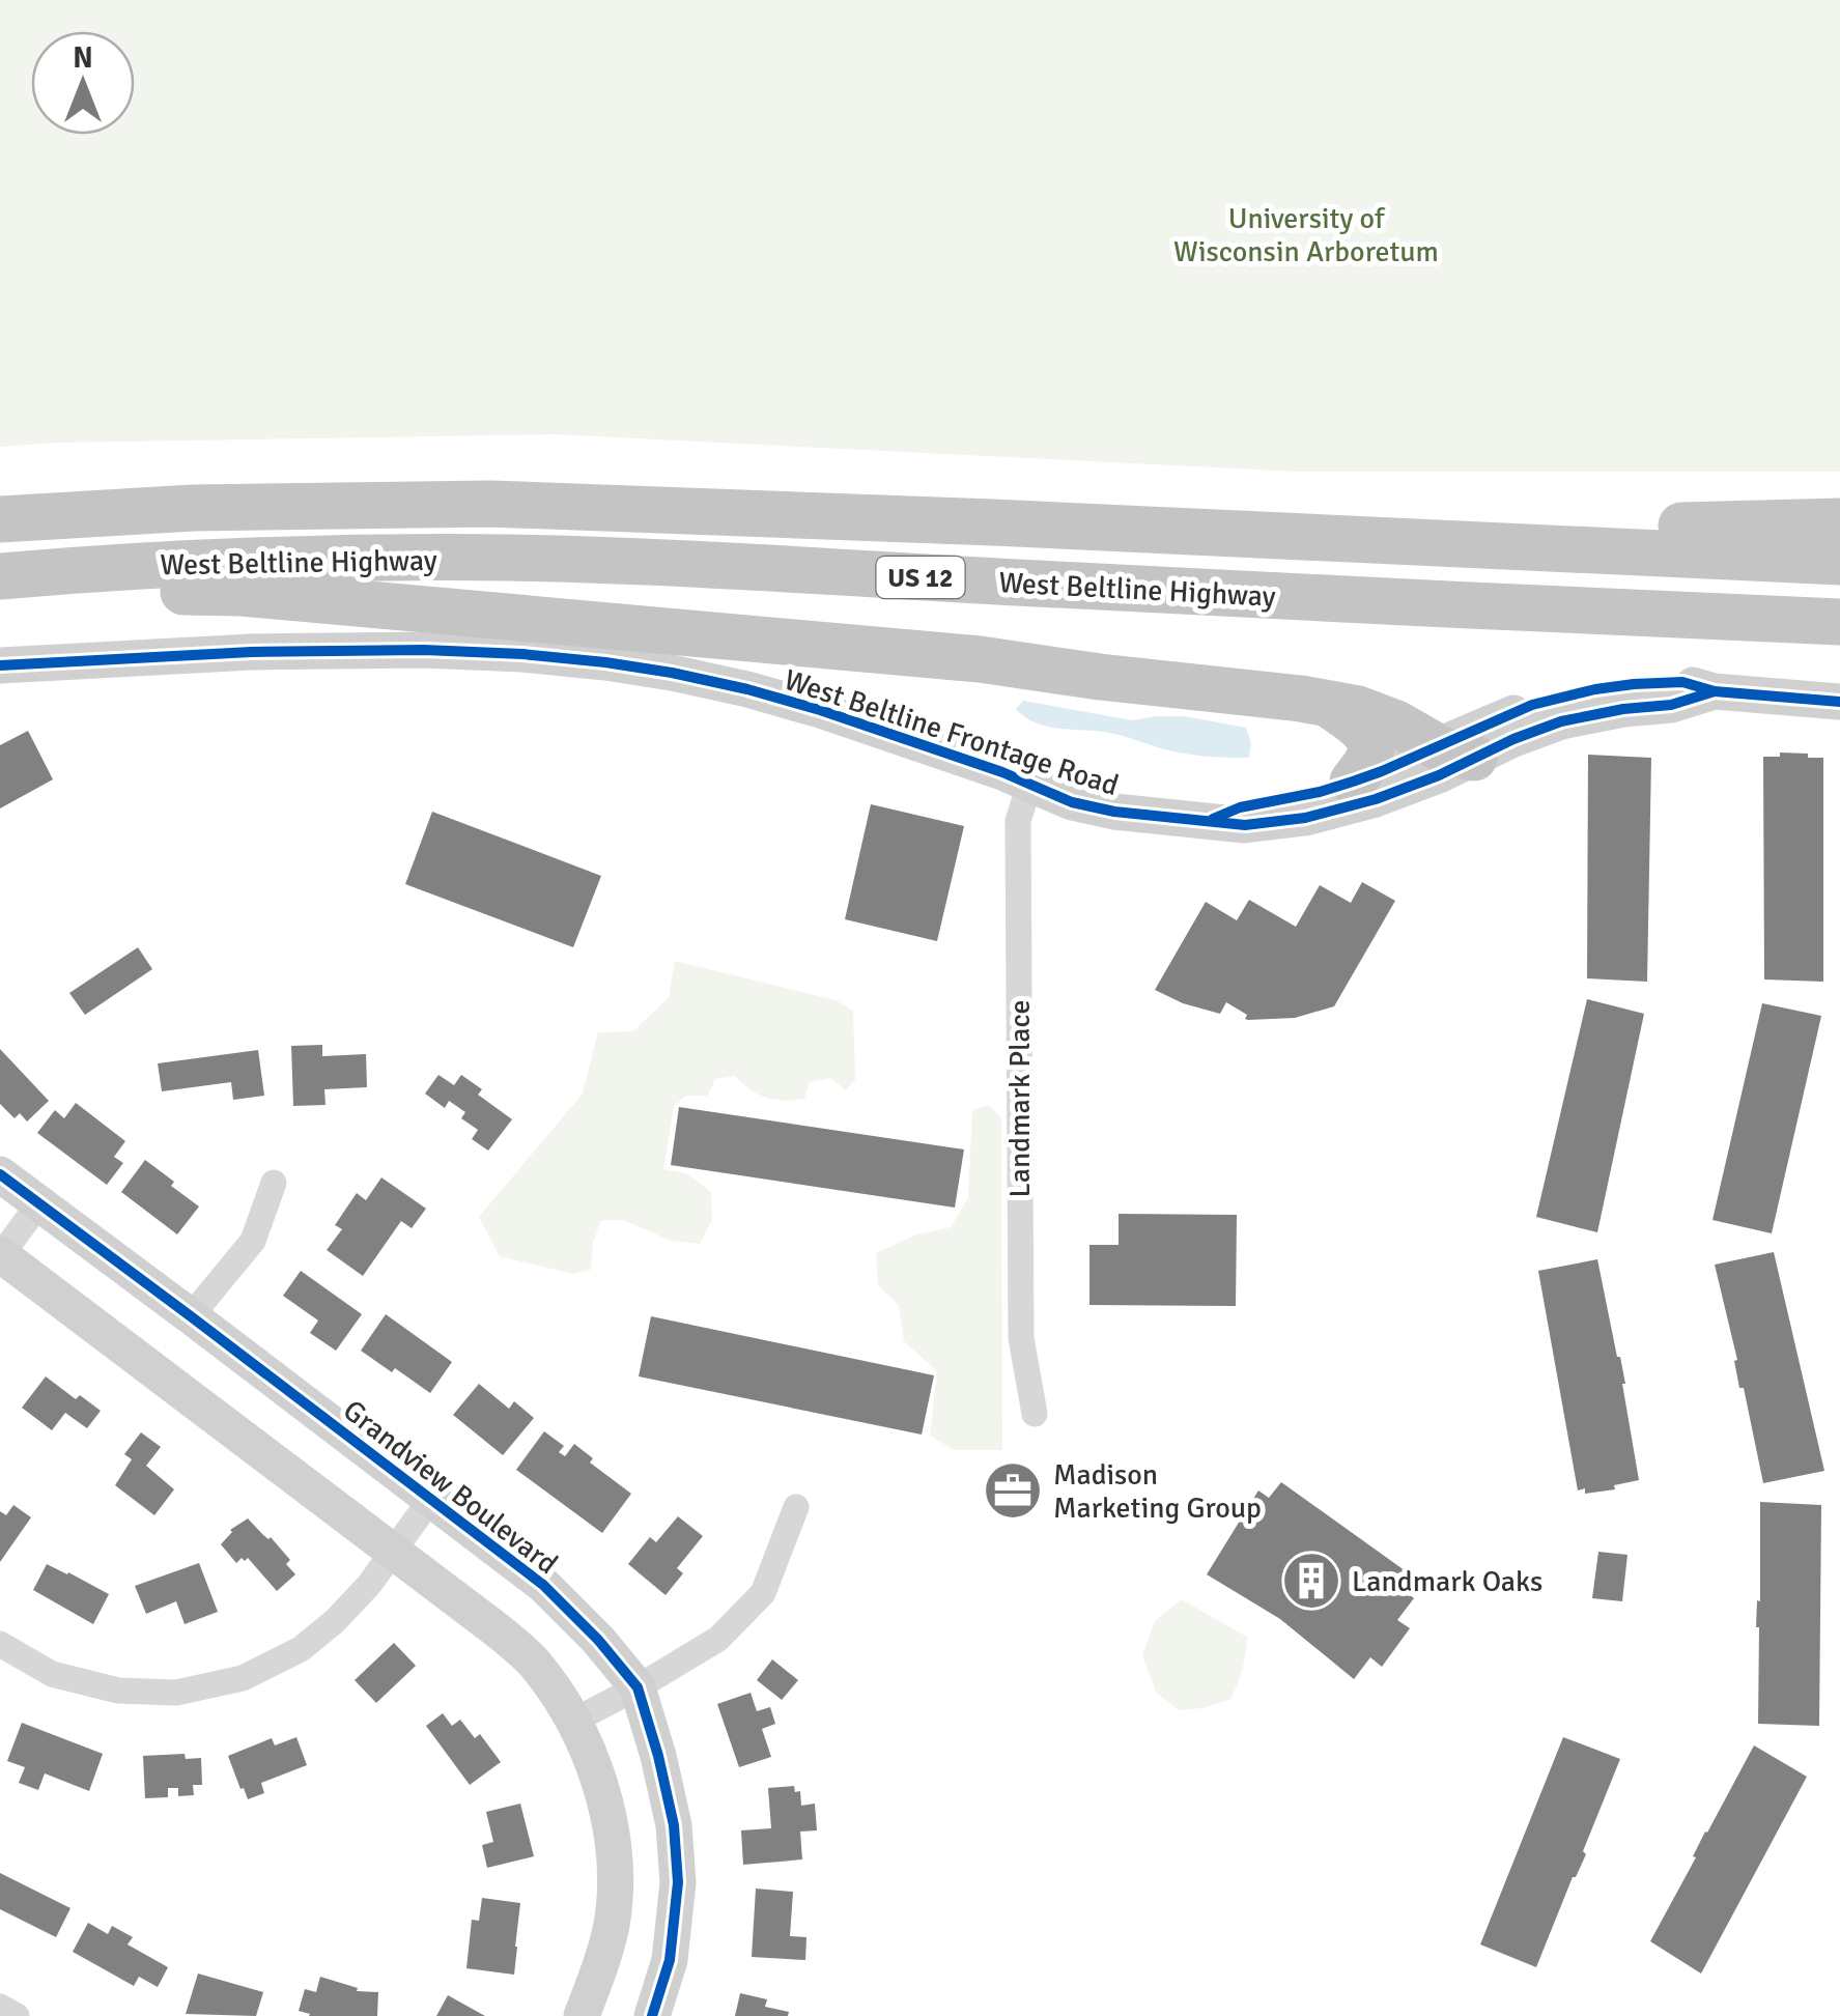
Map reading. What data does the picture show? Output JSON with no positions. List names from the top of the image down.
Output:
{
  "streets": {
    "highway": ["West Beltline Highway", "US 12"],
    "street": ["West Beltline Frontage Road", "Landmark Place", "Grandview Boulevard"]
  },
  "crossings": [
    ["West Beltline Frontage Road", "Landmark Place"]
  ],
  "parks": ["University of Wisconsin Arboretum"],
  "places": {
    "office": ["Madison Marketing Group"],
    "building": ["Landmark Oaks"]
  },
  "north": "top"
}
